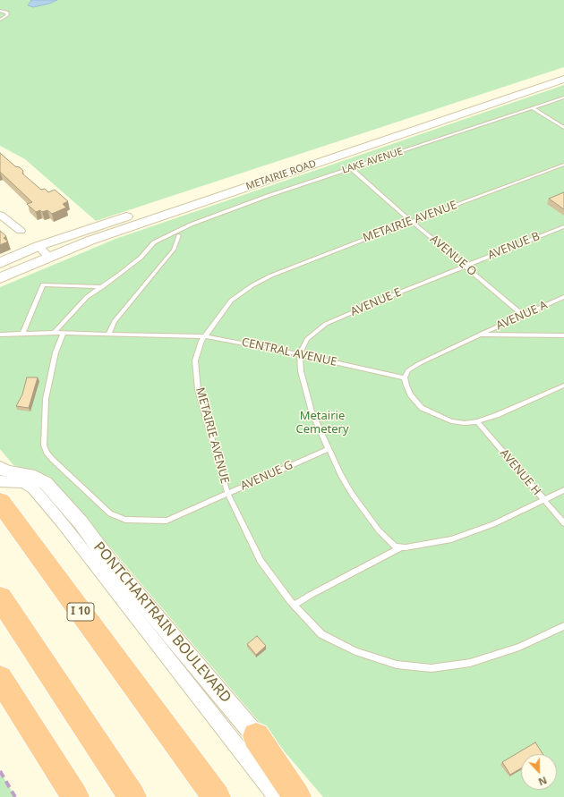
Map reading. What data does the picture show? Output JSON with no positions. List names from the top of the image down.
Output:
{
  "streets": {
    "highway": ["I 10"],
    "main road": ["METAIRIE ROAD"],
    "street": ["PONTCHARTRAIN BOULEVARD"],
    "lane": [
      "LAKE AVENUE",
      "METAIRIE AVENUE",
      "AVENUE B",
      "AVENUE O",
      "AVENUE E",
      "AVENUE A",
      "CENTRAL AVENUE",
      "AVENUE H",
      "AVENUE G"
    ]
  },
  "crossings": [
    ["LAKE AVENUE", "AVENUE O"],
    ["LAKE AVENUE", "CENTRAL AVENUE"],
    ["METAIRIE AVENUE", "AVENUE O"],
    ["METAIRIE AVENUE", "CENTRAL AVENUE"],
    ["METAIRIE AVENUE", "AVENUE G"],
    ["AVENUE B", "AVENUE O"],
    ["AVENUE B", "AVENUE E"],
    ["AVENUE O", "AVENUE E"],
    ["AVENUE O", "AVENUE A"],
    ["AVENUE E", "CENTRAL AVENUE"],
    ["CENTRAL AVENUE", "AVENUE G"]
  ],
  "parks": ["Metairie Cemetery"],
  "north": "bottom"
}
